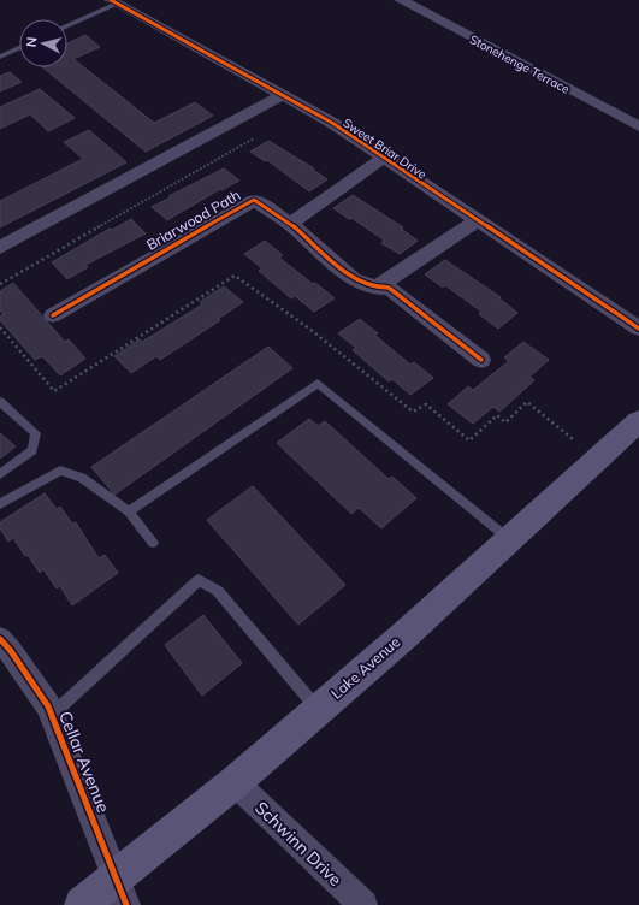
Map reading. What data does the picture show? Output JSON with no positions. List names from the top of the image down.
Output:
{
  "streets": {
    "main road": ["Lake Avenue"],
    "street": [
      "Stonehenge Terrace",
      "Sweet Briar Drive",
      "Briarwood Path",
      "Cellar Avenue",
      "Schwinn Drive"
    ]
  },
  "crossings": [
    ["Lake Avenue", "Cellar Avenue"],
    ["Lake Avenue", "Schwinn Drive"]
  ],
  "north": "left"
}
